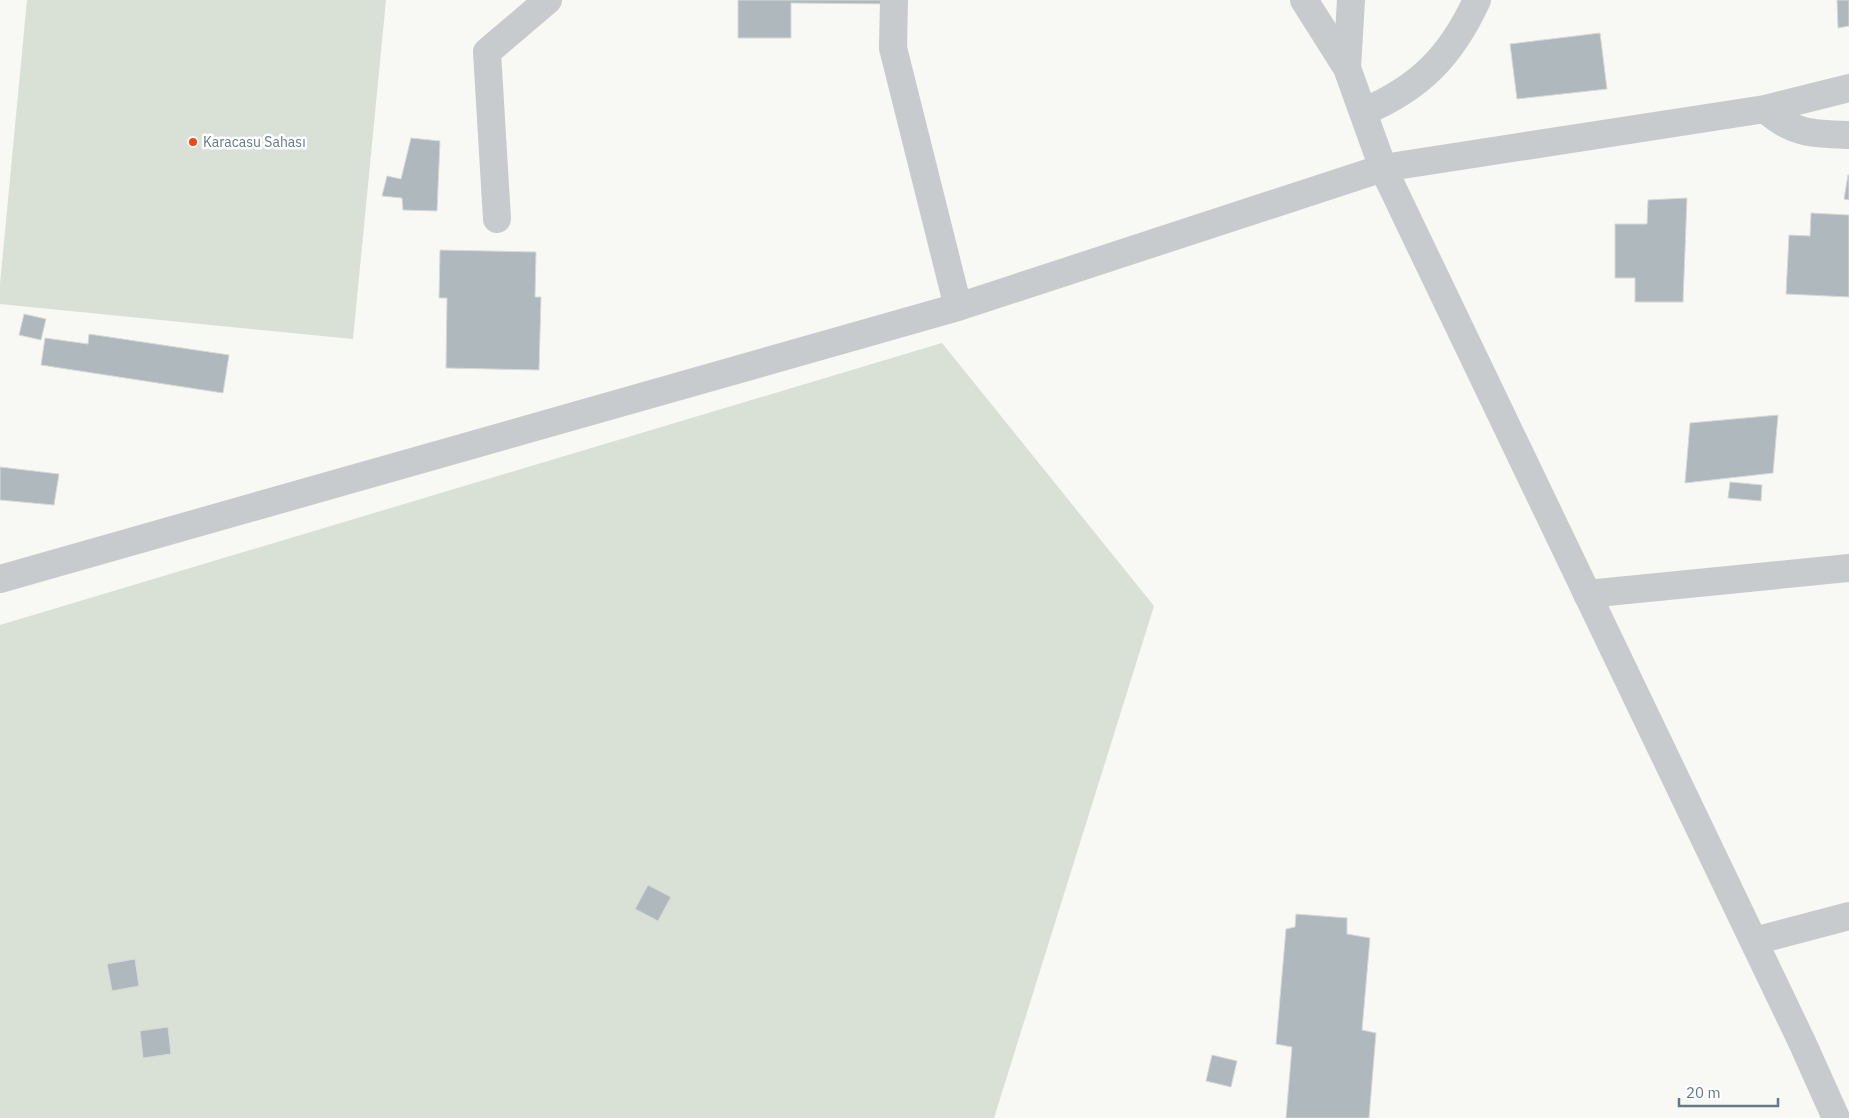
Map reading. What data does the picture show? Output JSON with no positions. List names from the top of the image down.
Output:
{
  "places": ["Karacasu Sahası"],
  "scale_bar": "20 m"
}
